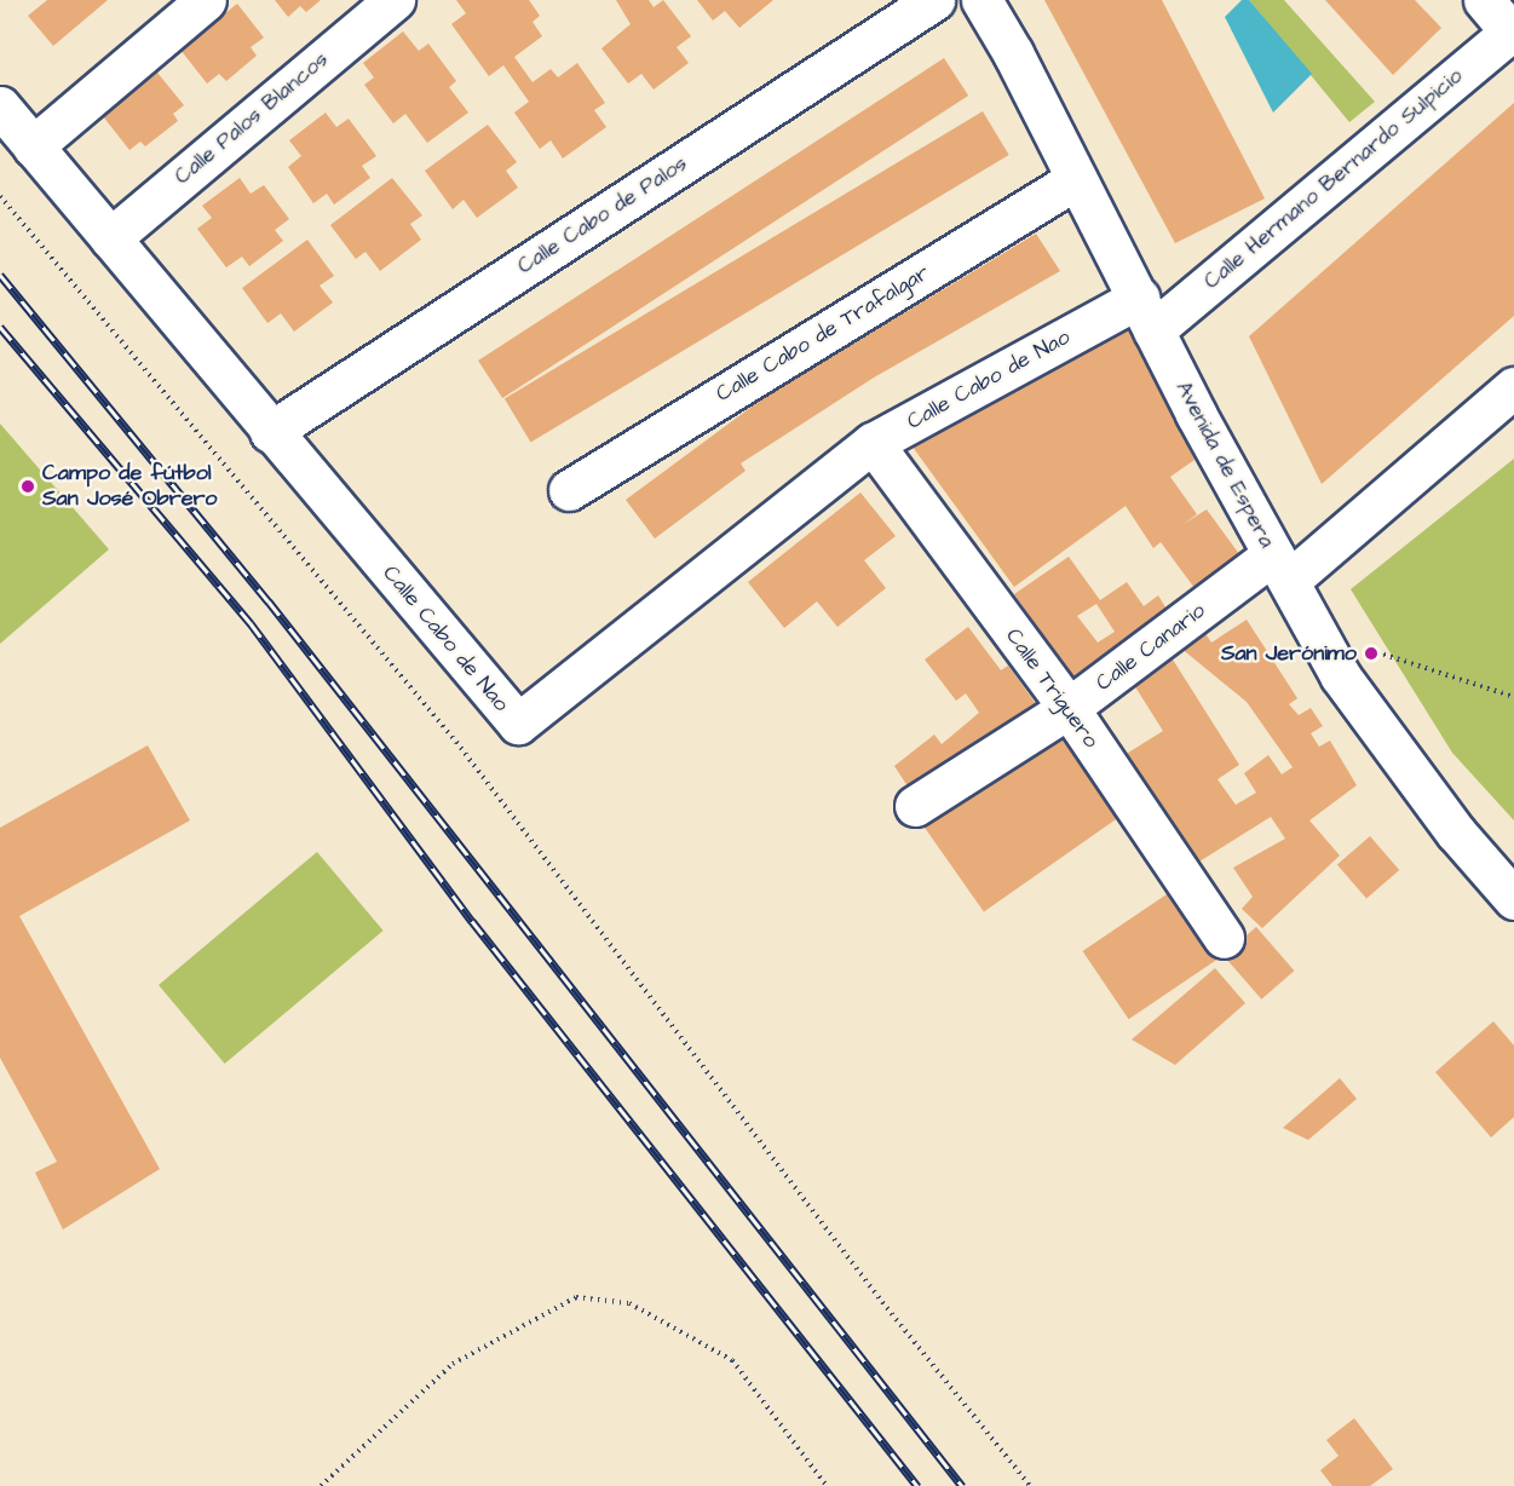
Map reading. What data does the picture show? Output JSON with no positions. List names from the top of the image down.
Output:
{
  "streets": {
    "street": [
      "Calle Palos Blancos",
      "Calle Hermano Bernardo Sulpicio",
      "Calle Cabo de Palos",
      "Calle Cabo de Trafalgar",
      "Calle Cabo de Nao",
      "Avenida de Espera",
      "Calle Canario",
      "Calle Triguero"
    ]
  },
  "crossings": [
    ["Calle Palos Blancos", "Calle Cabo de Nao"],
    ["Calle Hermano Bernardo Sulpicio", "Calle Cabo de Nao"],
    ["Calle Hermano Bernardo Sulpicio", "Avenida de Espera"],
    ["Calle Cabo de Palos", "Calle Cabo de Nao"],
    ["Calle Cabo de Trafalgar", "Avenida de Espera"],
    ["Calle Cabo de Nao", "Avenida de Espera"],
    ["Calle Cabo de Nao", "Calle Triguero"],
    ["Avenida de Espera", "Calle Canario"],
    ["Calle Canario", "Calle Triguero"]
  ],
  "places": ["Campo de fútbol San José Obrero", "San Jerónimo"]
}
